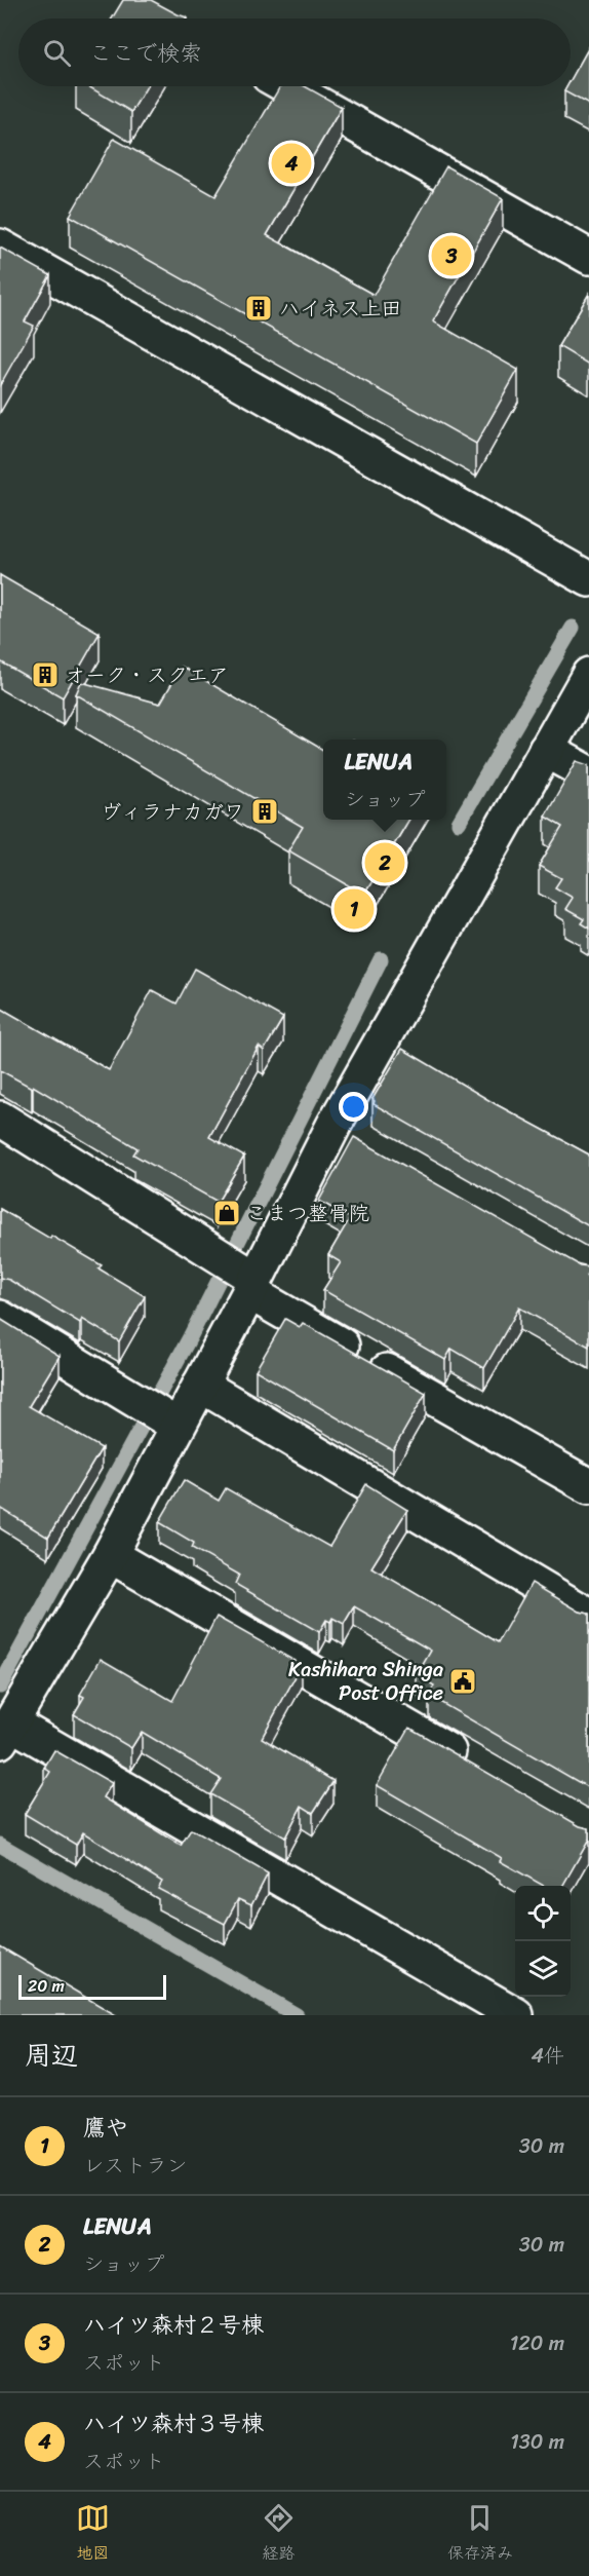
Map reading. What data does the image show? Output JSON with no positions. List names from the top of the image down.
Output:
{
  "places": {
    "building": ["ハイネス上田", "オーク・スクエア", "ヴィラナカガワ"],
    "shop": ["こまつ整骨院"],
    "public building": ["Kashihara Shinga Post Office"]
  },
  "scale_bar": "20 m",
  "page": {
    "search": "ここで検索",
    "pins": [
      "4",
      "3",
      "2",
      "1"
    ],
    "popup": ["LENUA", "ショップ"],
    "scale": "20 m",
    "heading": ["周辺", "4件"],
    "list": [
      {
        "mark": "1",
        "name": "鷹や",
        "note": "レストラン",
        "value": "30 m"
      },
      {
        "mark": "2",
        "name": "LENUA",
        "note": "ショップ",
        "value": "30 m"
      },
      {
        "mark": "3",
        "name": "ハイツ森村２号棟",
        "note": "スポット",
        "value": "120 m"
      },
      {
        "mark": "4",
        "name": "ハイツ森村３号棟",
        "note": "スポット",
        "value": "130 m"
      }
    ],
    "nav": ["地図", "経路", "保存済み"]
  }
}
